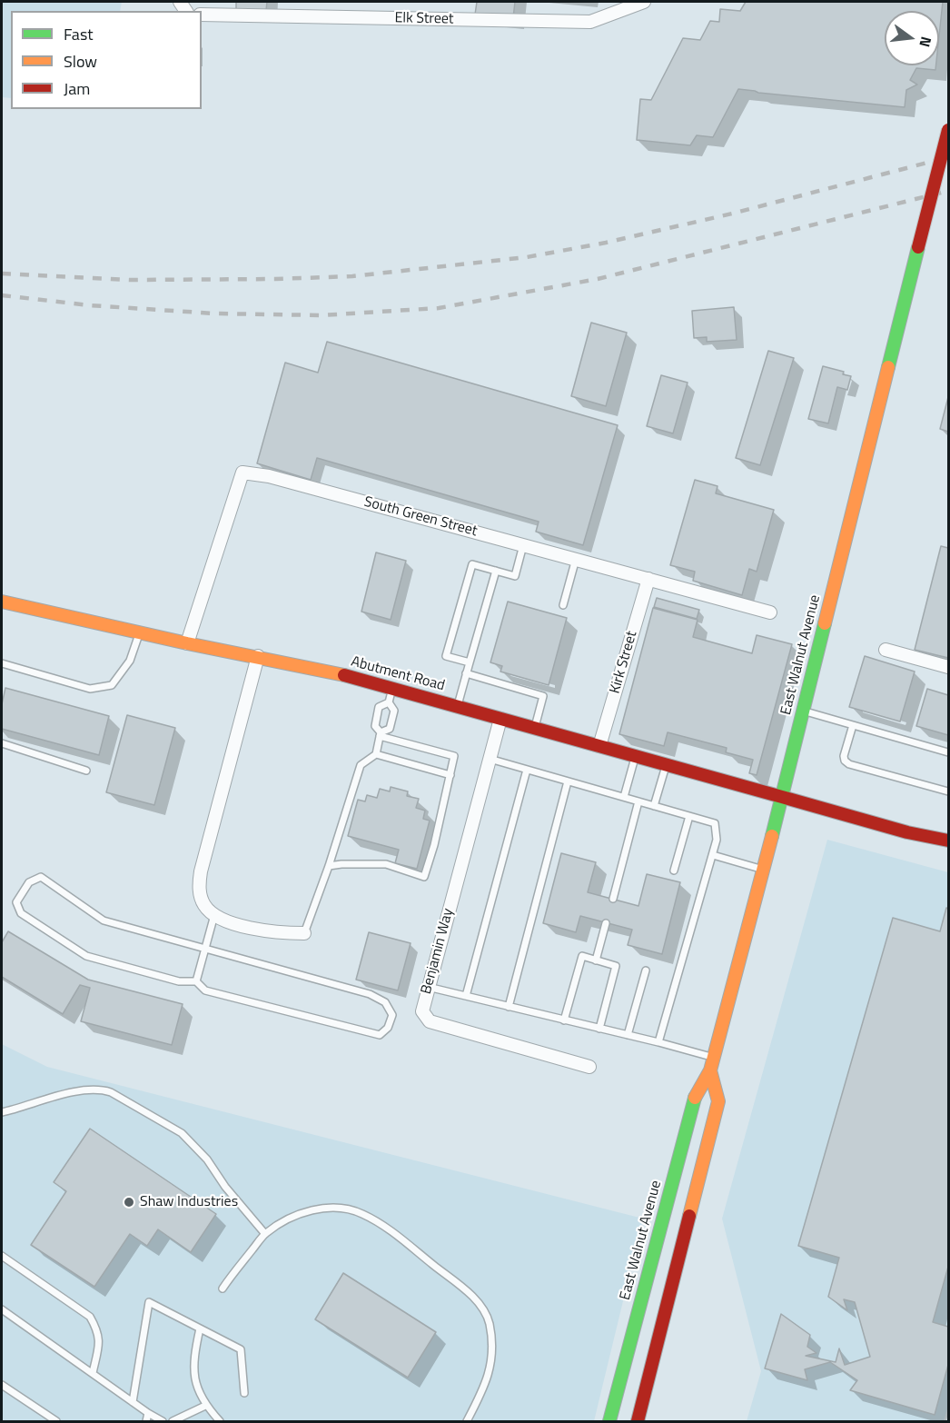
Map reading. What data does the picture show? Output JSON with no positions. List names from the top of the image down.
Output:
{
  "streets": {
    "main road": ["East Walnut Avenue", "Abutment Road"],
    "street": [
      "Elk Street",
      "South Green Street",
      "Kirk Street",
      "Benjamin Way"
    ]
  },
  "crossings": [
    ["South Green Street", "Kirk Street"],
    ["South Green Street", "Abutment Road"],
    ["East Walnut Avenue", "Abutment Road"],
    ["Kirk Street", "Abutment Road"],
    ["Abutment Road", "Benjamin Way"]
  ],
  "places": ["Shaw Industries"],
  "legend": ["Fast", "Slow", "Jam"],
  "north": "right"
}
